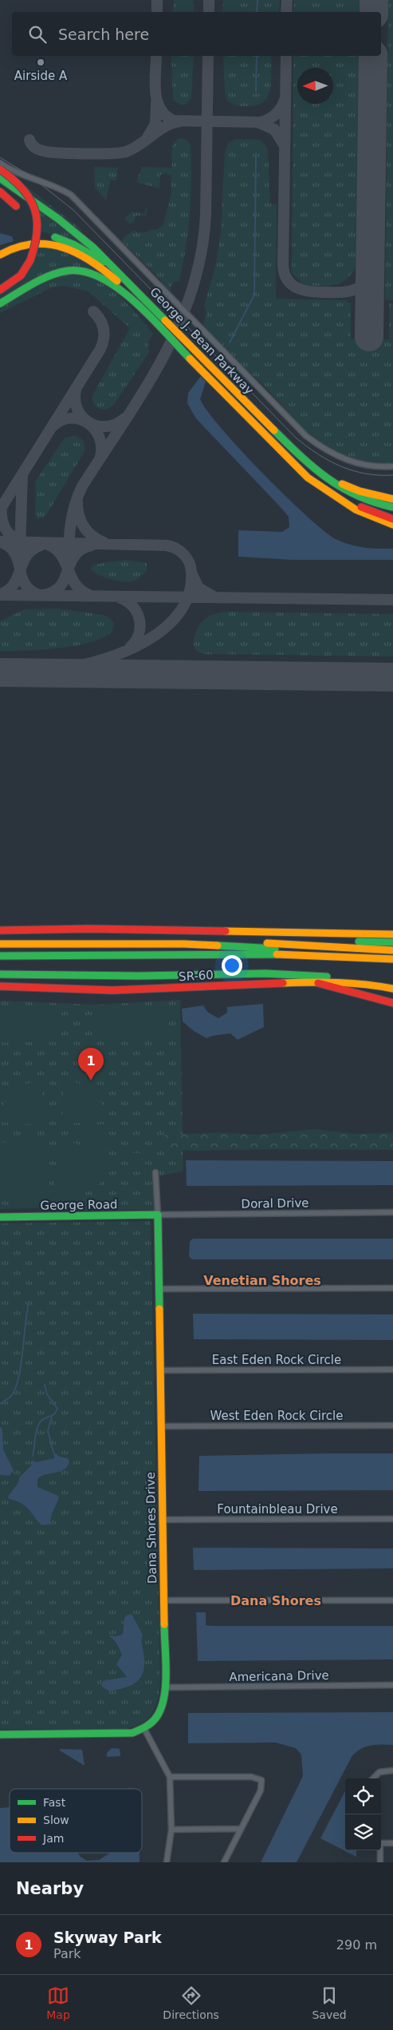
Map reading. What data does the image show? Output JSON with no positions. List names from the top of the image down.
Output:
{
  "streets": {
    "main road": [
      "George J. Bean Parkway",
      "SR-60",
      "George Road",
      "Dana Shores Drive"
    ],
    "street": [
      "Doral Drive",
      "East Eden Rock Circle",
      "West Eden Rock Circle",
      "Fountainbleau Drive",
      "Americana Drive"
    ]
  },
  "crossings": [
    ["Doral Drive", "George Road"],
    ["Doral Drive", "Dana Shores Drive"],
    ["George Road", "Dana Shores Drive"],
    ["East Eden Rock Circle", "Dana Shores Drive"],
    ["West Eden Rock Circle", "Dana Shores Drive"],
    ["Fountainbleau Drive", "Dana Shores Drive"],
    ["Dana Shores Drive", "Americana Drive"]
  ],
  "districts": ["Venetian Shores", "Dana Shores"],
  "places": ["Airside A"],
  "legend": ["Fast", "Slow", "Jam"],
  "north": "left",
  "page": {
    "search": "Search here",
    "pins": "1",
    "heading": "Nearby",
    "list": [
      {
        "mark": "1",
        "name": "Skyway Park",
        "note": "Park",
        "value": "290 m"
      }
    ],
    "nav": ["Map", "Directions", "Saved"]
  }
}
